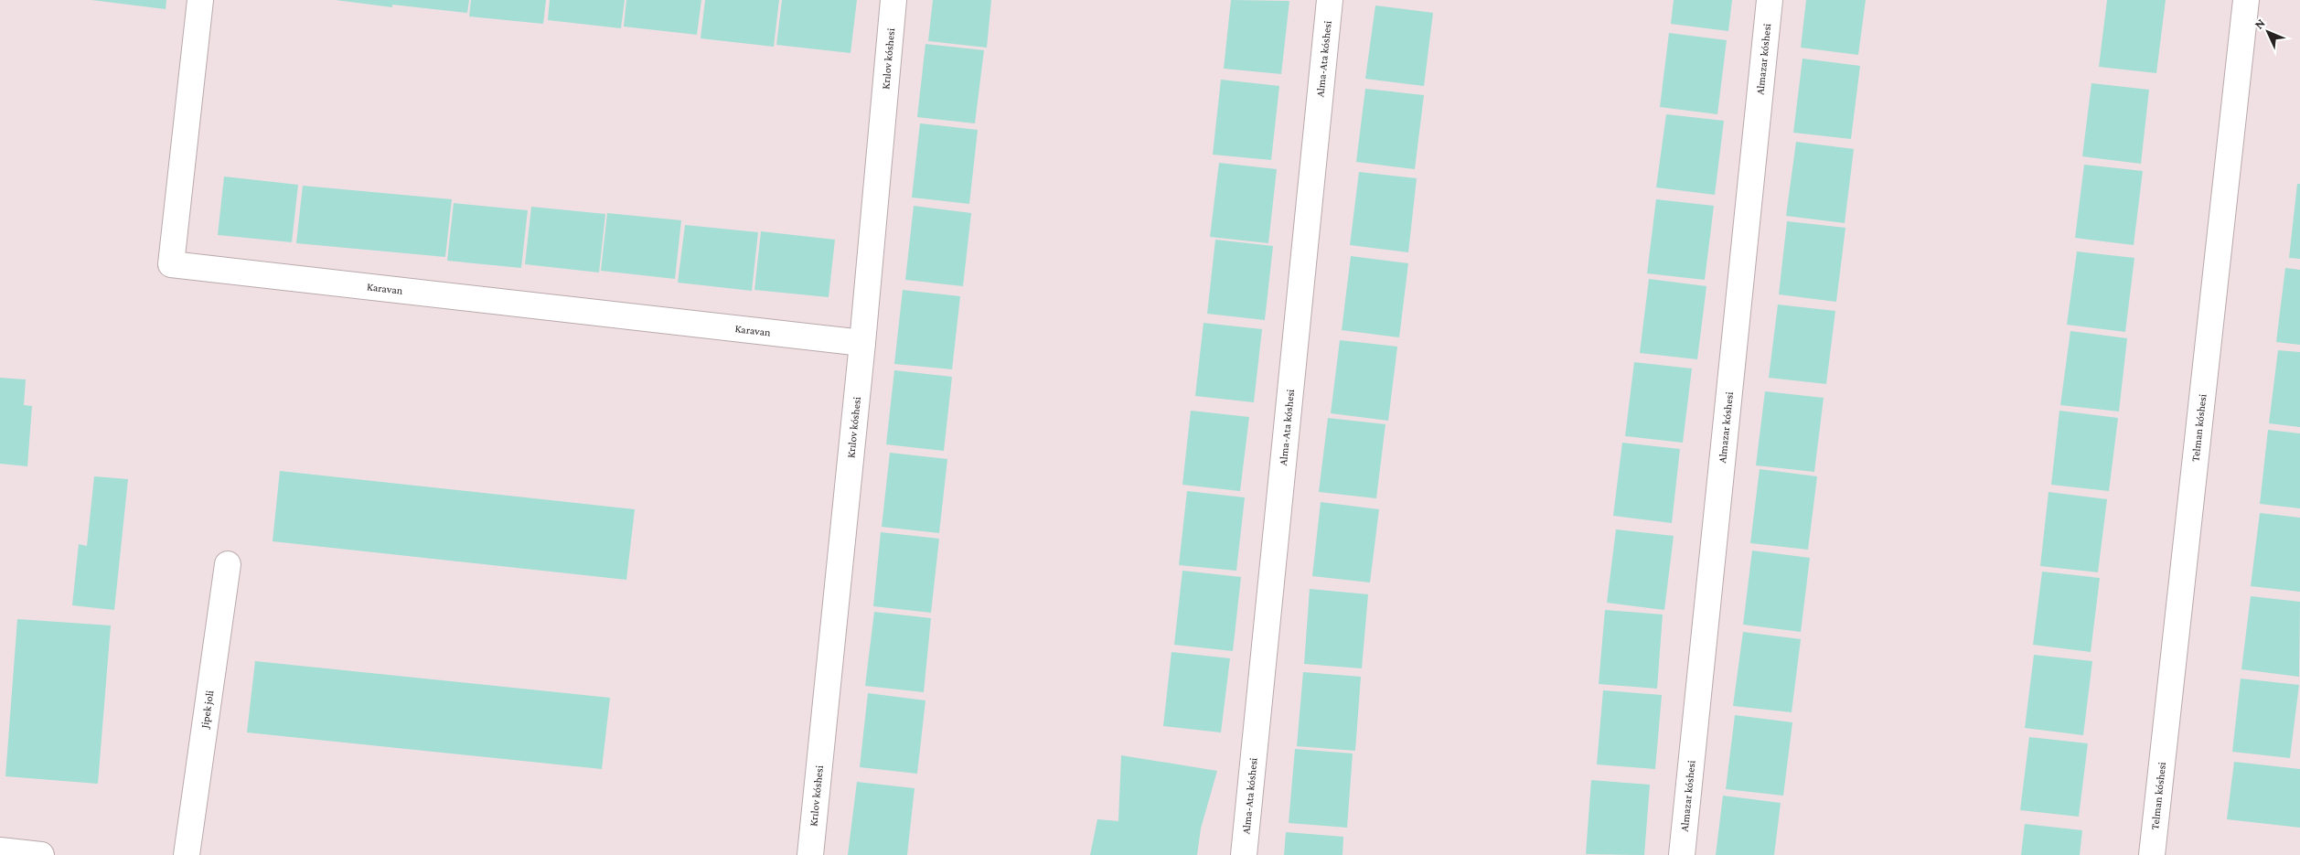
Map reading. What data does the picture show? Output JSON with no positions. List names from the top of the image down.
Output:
{
  "streets": {
    "street": [
      "Krılov kóshesi",
      "Alma-Ata kóshesi",
      "Almazar kóshesi",
      "Karavan",
      "Telman kóshesi",
      "Jipek joli"
    ]
  },
  "crossings": [
    ["Krılov kóshesi", "Karavan"]
  ],
  "north": "top left"
}
